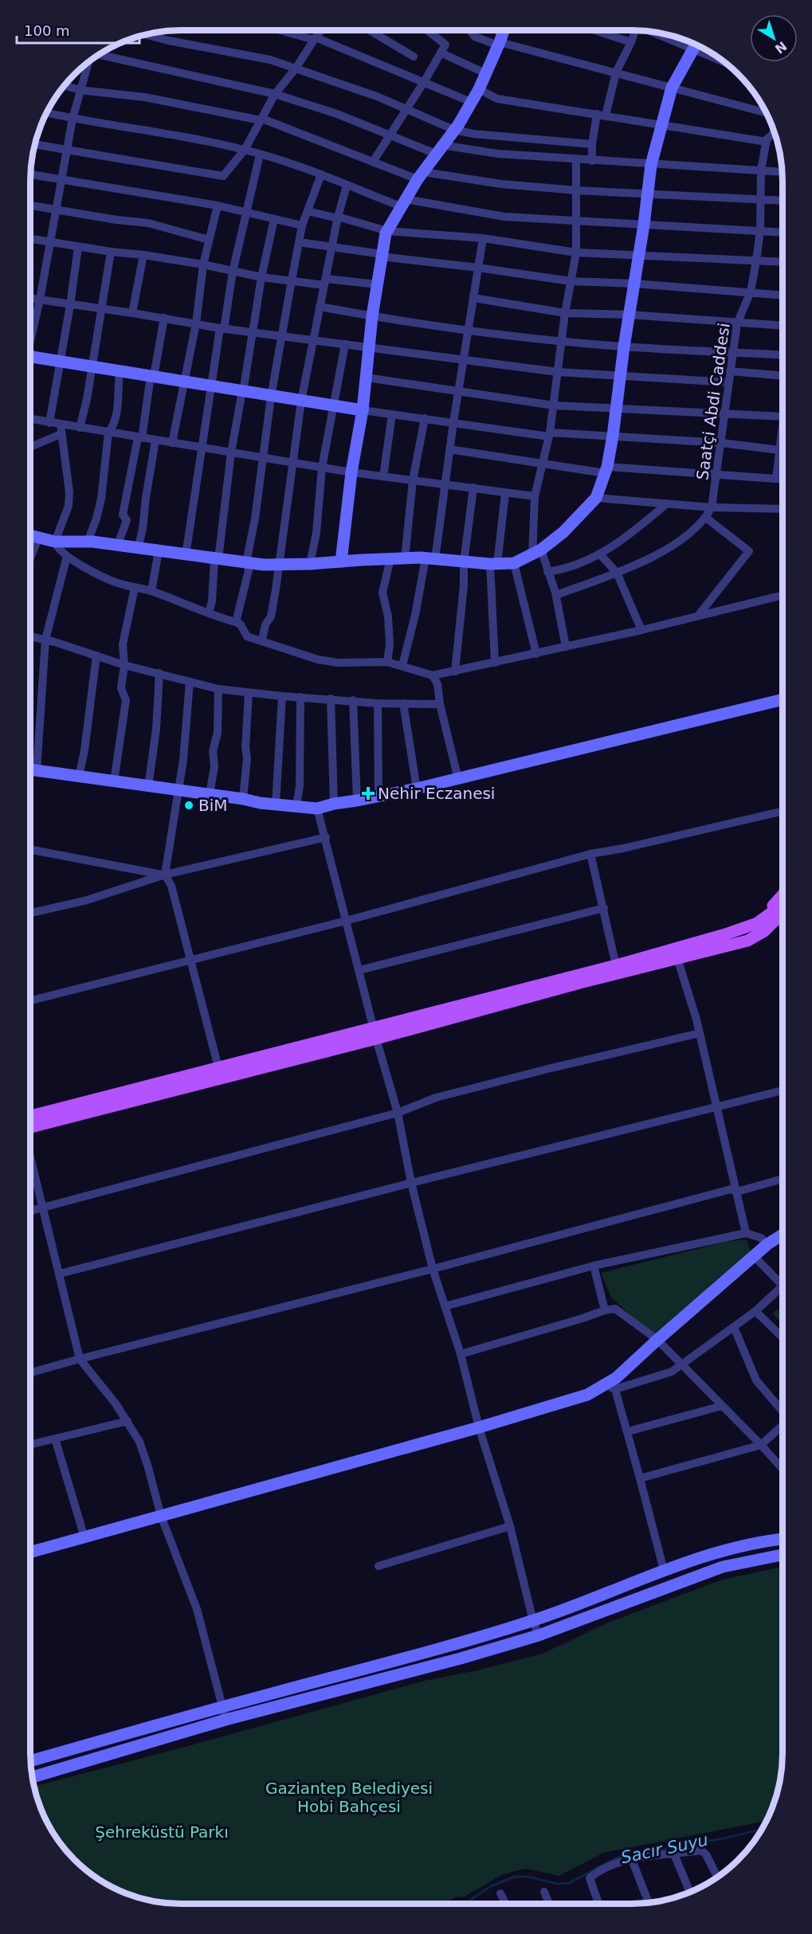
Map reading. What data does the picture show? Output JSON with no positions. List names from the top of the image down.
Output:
{
  "streets": {
    "street": ["Saatçi Abdi Caddesi"]
  },
  "water": ["Sacır Suyu"],
  "parks": ["Gaziantep Belediyesi Hobi Bahçesi", "Şehreküstü Parkı"],
  "places": {
    "health": ["Nehir Eczanesi"],
    "other": ["BiM"]
  },
  "scale_bar": "100 m",
  "north": "bottom right"
}
